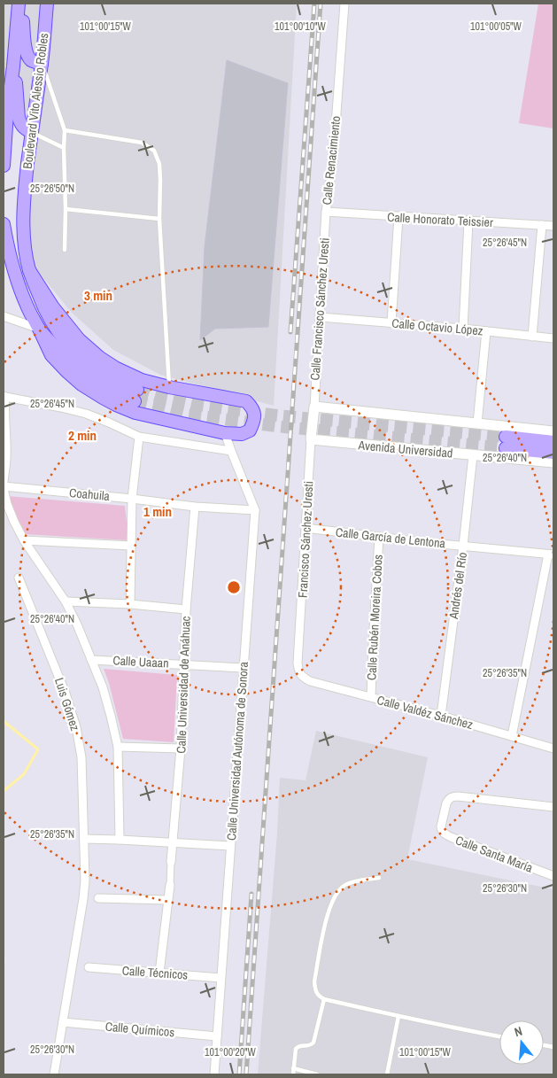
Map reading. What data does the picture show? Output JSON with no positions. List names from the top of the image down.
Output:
{
  "streets": {
    "main road": ["Boulevard Vito Alessio Robles"],
    "street": [
      "Calle Renacimiento",
      "Calle Honorato Teissier",
      "Calle Francisco Sánchez Uresti",
      "Calle Octavio López",
      "Avenida Universidad",
      "Coahuila",
      "Calle García de Lentona",
      "Francisco Sánchez Uresti",
      "Andrés del Río",
      "Calle Rubén Moreira Cobos",
      "Calle Uaaan",
      "Calle Universidad de Anáhuac",
      "Luis Gómez",
      "Calle Valdéz Sánchez",
      "Calle Universidad Autónoma de Sonora",
      "Calle Santa María",
      "Calle Técnicos",
      "Calle Químicos"
    ]
  },
  "crossings": [
    ["Calle Renacimiento", "Calle Honorato Teissier"],
    ["Calle Renacimiento", "Calle Francisco Sánchez Uresti"],
    ["Calle Honorato Teissier", "Calle Francisco Sánchez Uresti"],
    ["Calle Francisco Sánchez Uresti", "Calle Octavio López"],
    ["Calle Francisco Sánchez Uresti", "Francisco Sánchez Uresti"],
    ["Avenida Universidad", "Francisco Sánchez Uresti"],
    ["Avenida Universidad", "Andrés del Río"],
    ["Coahuila", "Calle Universidad de Anáhuac"],
    ["Coahuila", "Calle Universidad Autónoma de Sonora"],
    ["Calle García de Lentona", "Francisco Sánchez Uresti"],
    ["Calle García de Lentona", "Andrés del Río"],
    ["Calle García de Lentona", "Calle Rubén Moreira Cobos"],
    ["Francisco Sánchez Uresti", "Calle Valdéz Sánchez"],
    ["Andrés del Río", "Calle Valdéz Sánchez"],
    ["Calle Rubén Moreira Cobos", "Calle Valdéz Sánchez"],
    ["Calle Uaaan", "Calle Universidad de Anáhuac"],
    ["Calle Uaaan", "Calle Universidad Autónoma de Sonora"],
    ["Luis Gómez", "Calle Químicos"],
    ["Calle Universidad Autónoma de Sonora", "Calle Técnicos"],
    ["Calle Universidad Autónoma de Sonora", "Calle Químicos"]
  ],
  "north": "top",
  "coordinates": [
    "101°00'10\"W",
    "101°00'15\"W",
    "101°00'05\"W",
    "25°26'50\"N",
    "25°26'45\"N",
    "25°26'40\"N",
    "25°26'35\"N",
    "25°26'30\"N",
    "101°00'20\"W"
  ],
  "rings": ["3 min", "2 min", "1 min"]
}
